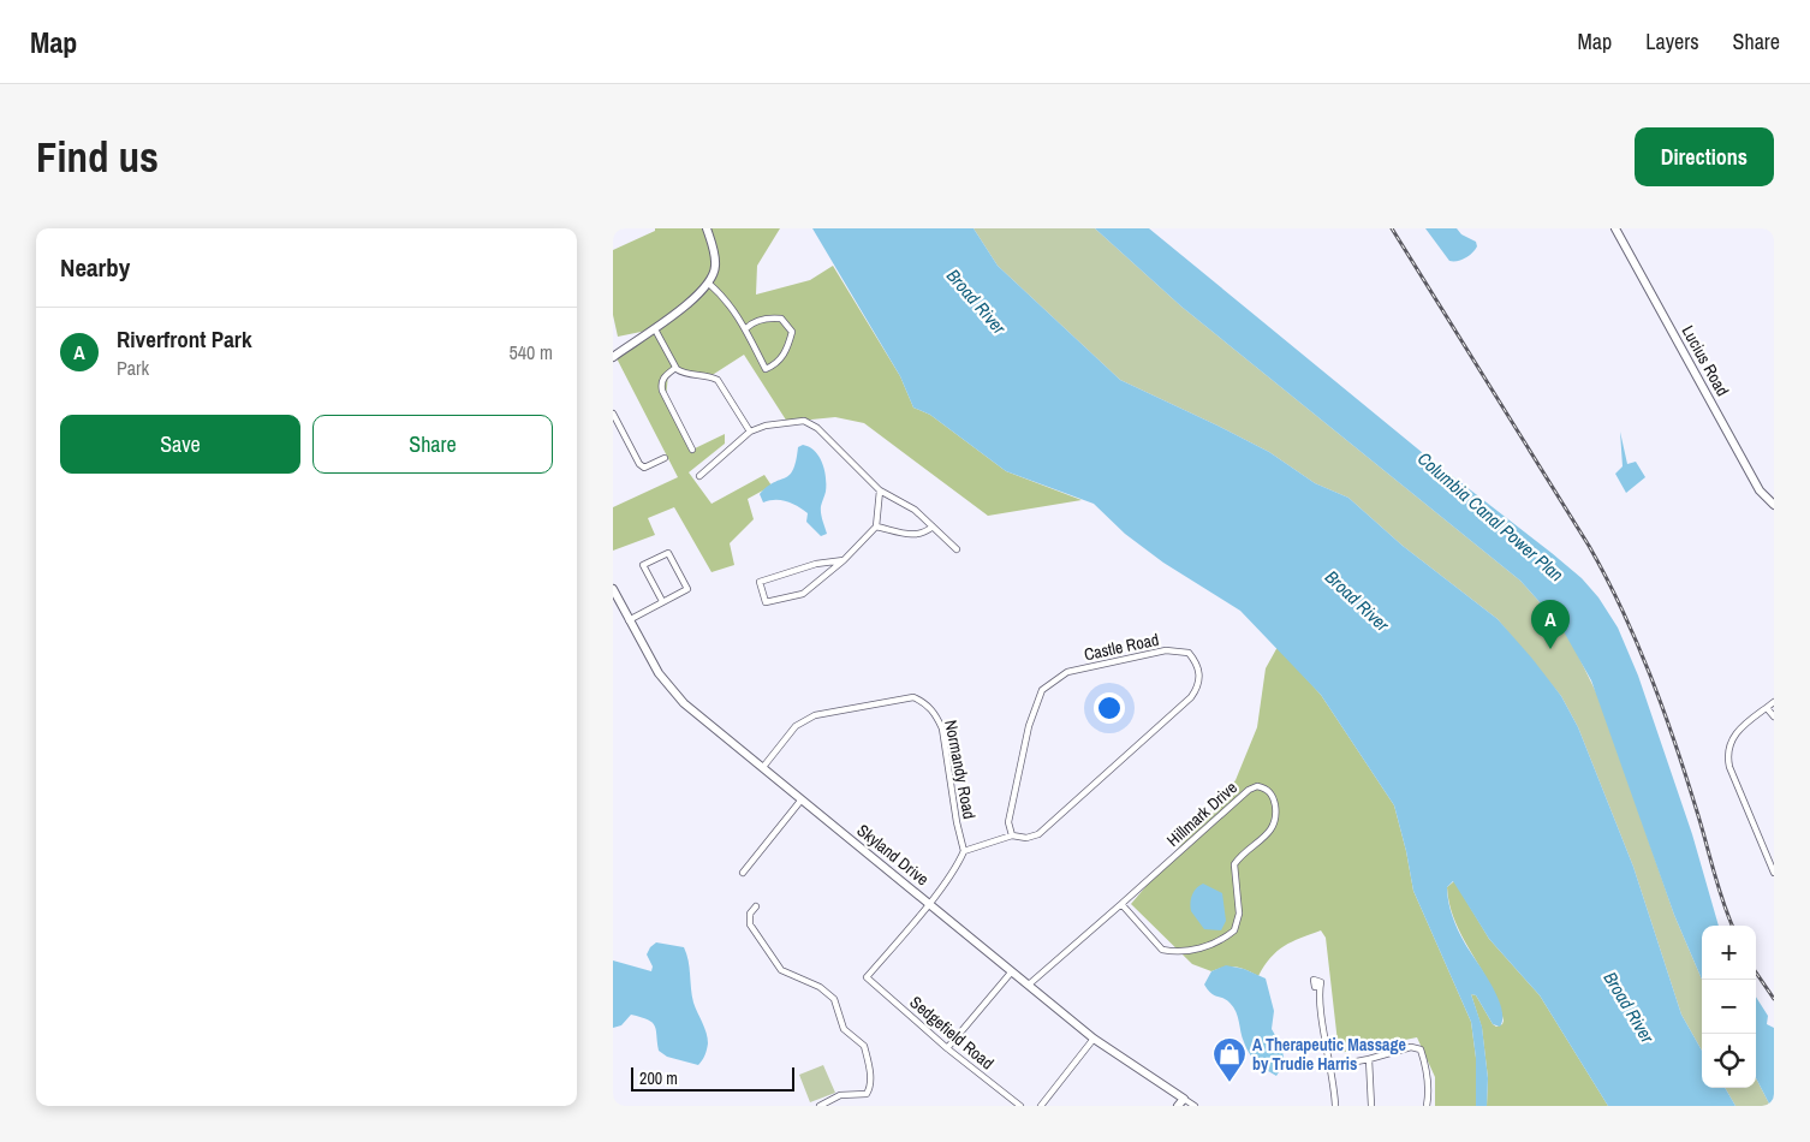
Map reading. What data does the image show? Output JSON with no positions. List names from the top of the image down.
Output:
{
  "streets": {
    "street": [
      "Lucius Road",
      "Castle Road",
      "Normandy Road",
      "Hillmark Drive",
      "Skyland Drive",
      "Sedgefield Road"
    ]
  },
  "crossings": [
    ["Castle Road", "Normandy Road"],
    ["Normandy Road", "Skyland Drive"],
    ["Hillmark Drive", "Skyland Drive"],
    ["Skyland Drive", "Sedgefield Road"]
  ],
  "water": ["Broad River", "Columbia Canal Power Plan"],
  "places": {
    "shop": ["A Therapeutic Massage by Trudie Harris"]
  },
  "scale_bar": "200 m",
  "page": {
    "header": "Map",
    "nav": ["Map", "Layers", "Share"],
    "buttons": [
      "Directions",
      ["Save", "Share"]
    ],
    "title": "Find us",
    "heading": "Nearby",
    "list": [
      {
        "mark": "A",
        "name": "Riverfront Park",
        "note": "Park",
        "value": "540 m"
      }
    ],
    "pins": "A",
    "map_buttons": ["+", "−"],
    "scale": "200 m"
  }
}
